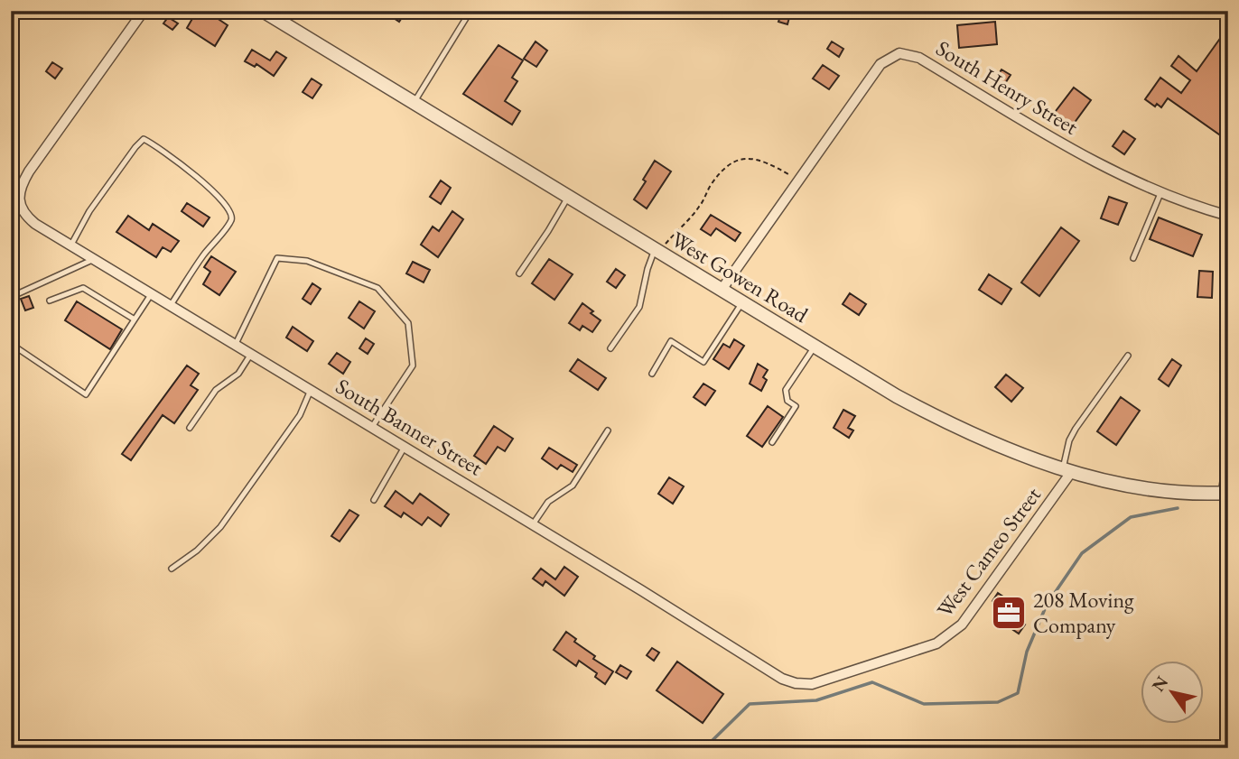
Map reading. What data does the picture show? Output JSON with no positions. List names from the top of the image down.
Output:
{
  "streets": {
    "street": [
      "South Henry Street",
      "West Gowen Road",
      "South Banner Street",
      "West Cameo Street"
    ]
  },
  "crossings": [
    ["South Henry Street", "West Gowen Road"],
    ["West Gowen Road", "West Cameo Street"],
    ["South Banner Street", "West Cameo Street"]
  ],
  "places": {
    "office": ["208 Moving Company"]
  },
  "north": "top left"
}
